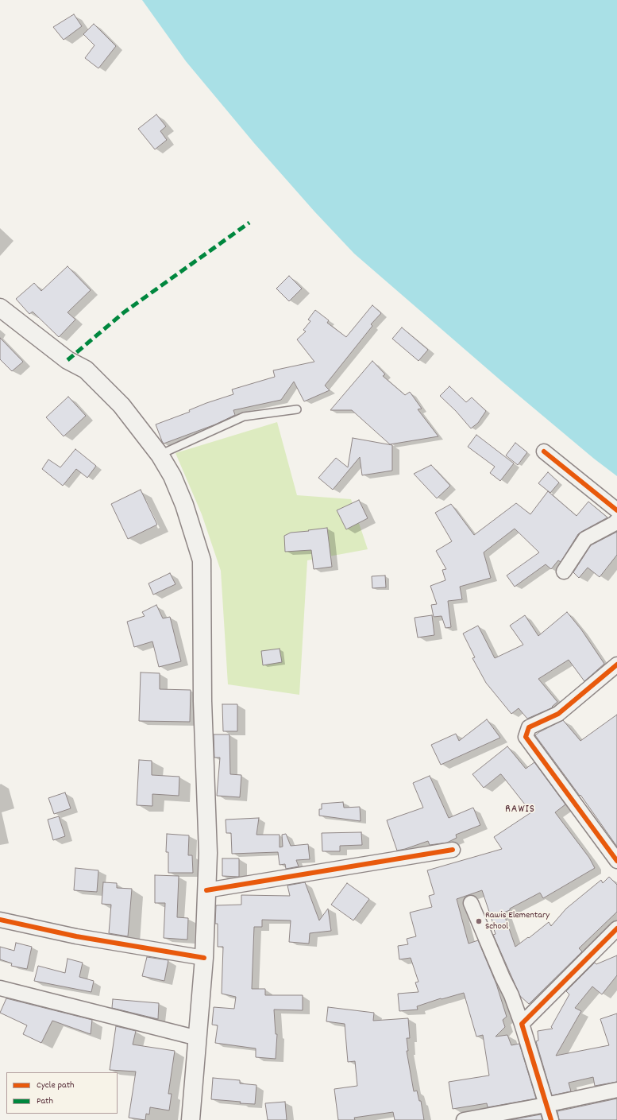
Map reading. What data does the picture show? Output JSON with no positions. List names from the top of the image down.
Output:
{
  "districts": ["RAWIS"],
  "places": ["Rawis Elementary School"],
  "legend": ["Cycle path", "Path"]
}
